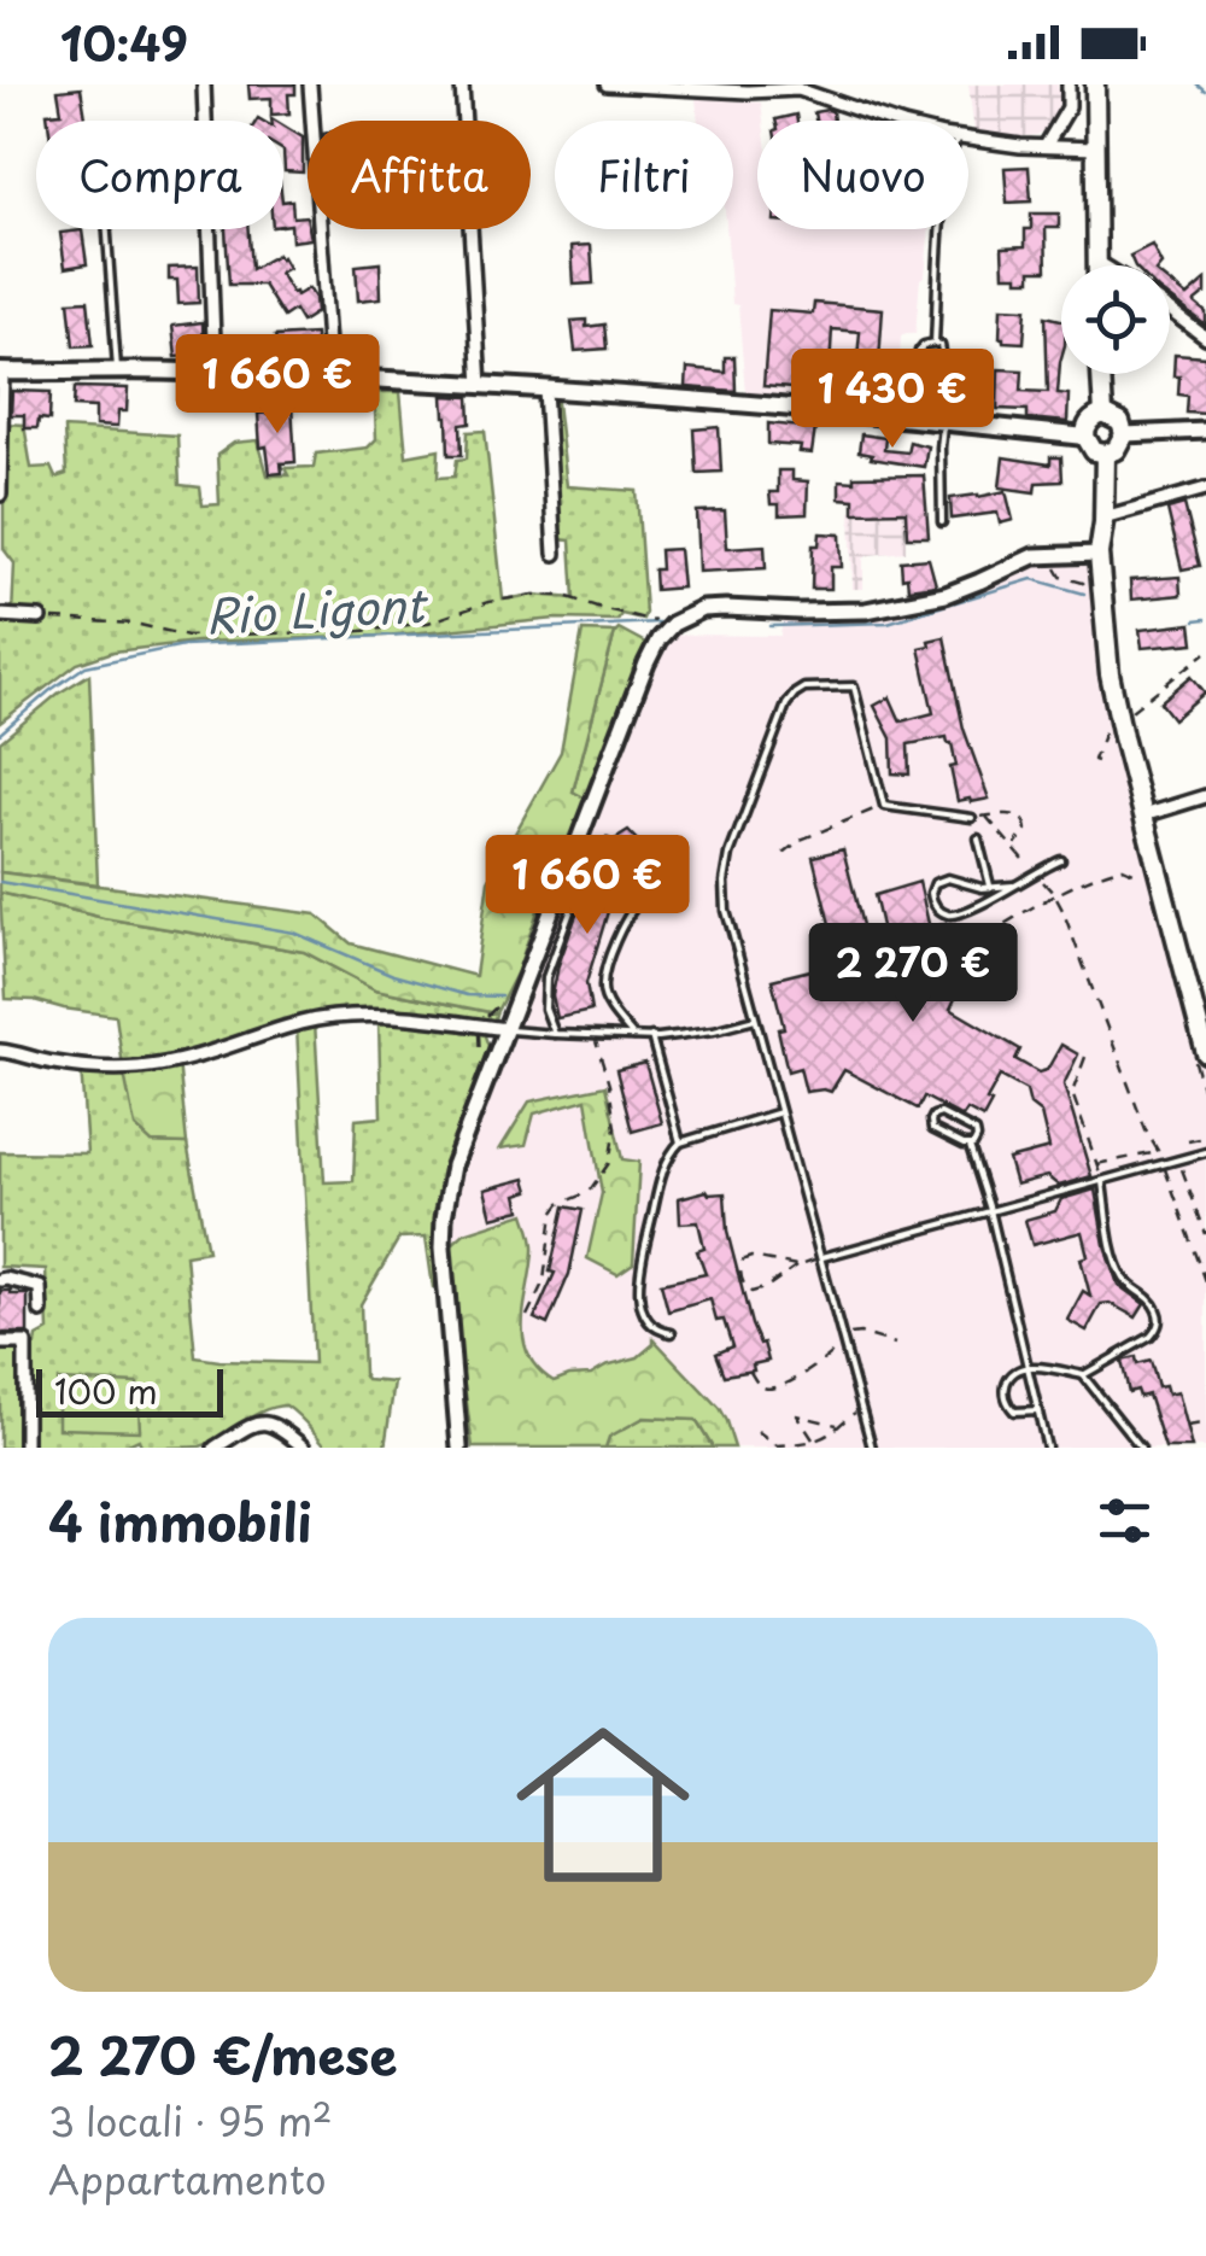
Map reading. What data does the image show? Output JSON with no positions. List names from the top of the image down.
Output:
{
  "water": ["Rio Ligont"],
  "scale_bar": "100 m",
  "page": {
    "status": "10:49",
    "chip": [
      "Compra",
      "Affitta",
      "Filtri",
      "Nuovo"
    ],
    "price": [
      "1 660 €",
      "1 430 €",
      "1 660 €",
      "2 270 €"
    ],
    "scale": "100 m",
    "heading": "4 immobili",
    "list": [
      {
        "name": "2 270 €/mese",
        "note": "3 locali · 95 m² · Appartamento"
      }
    ]
  }
}
